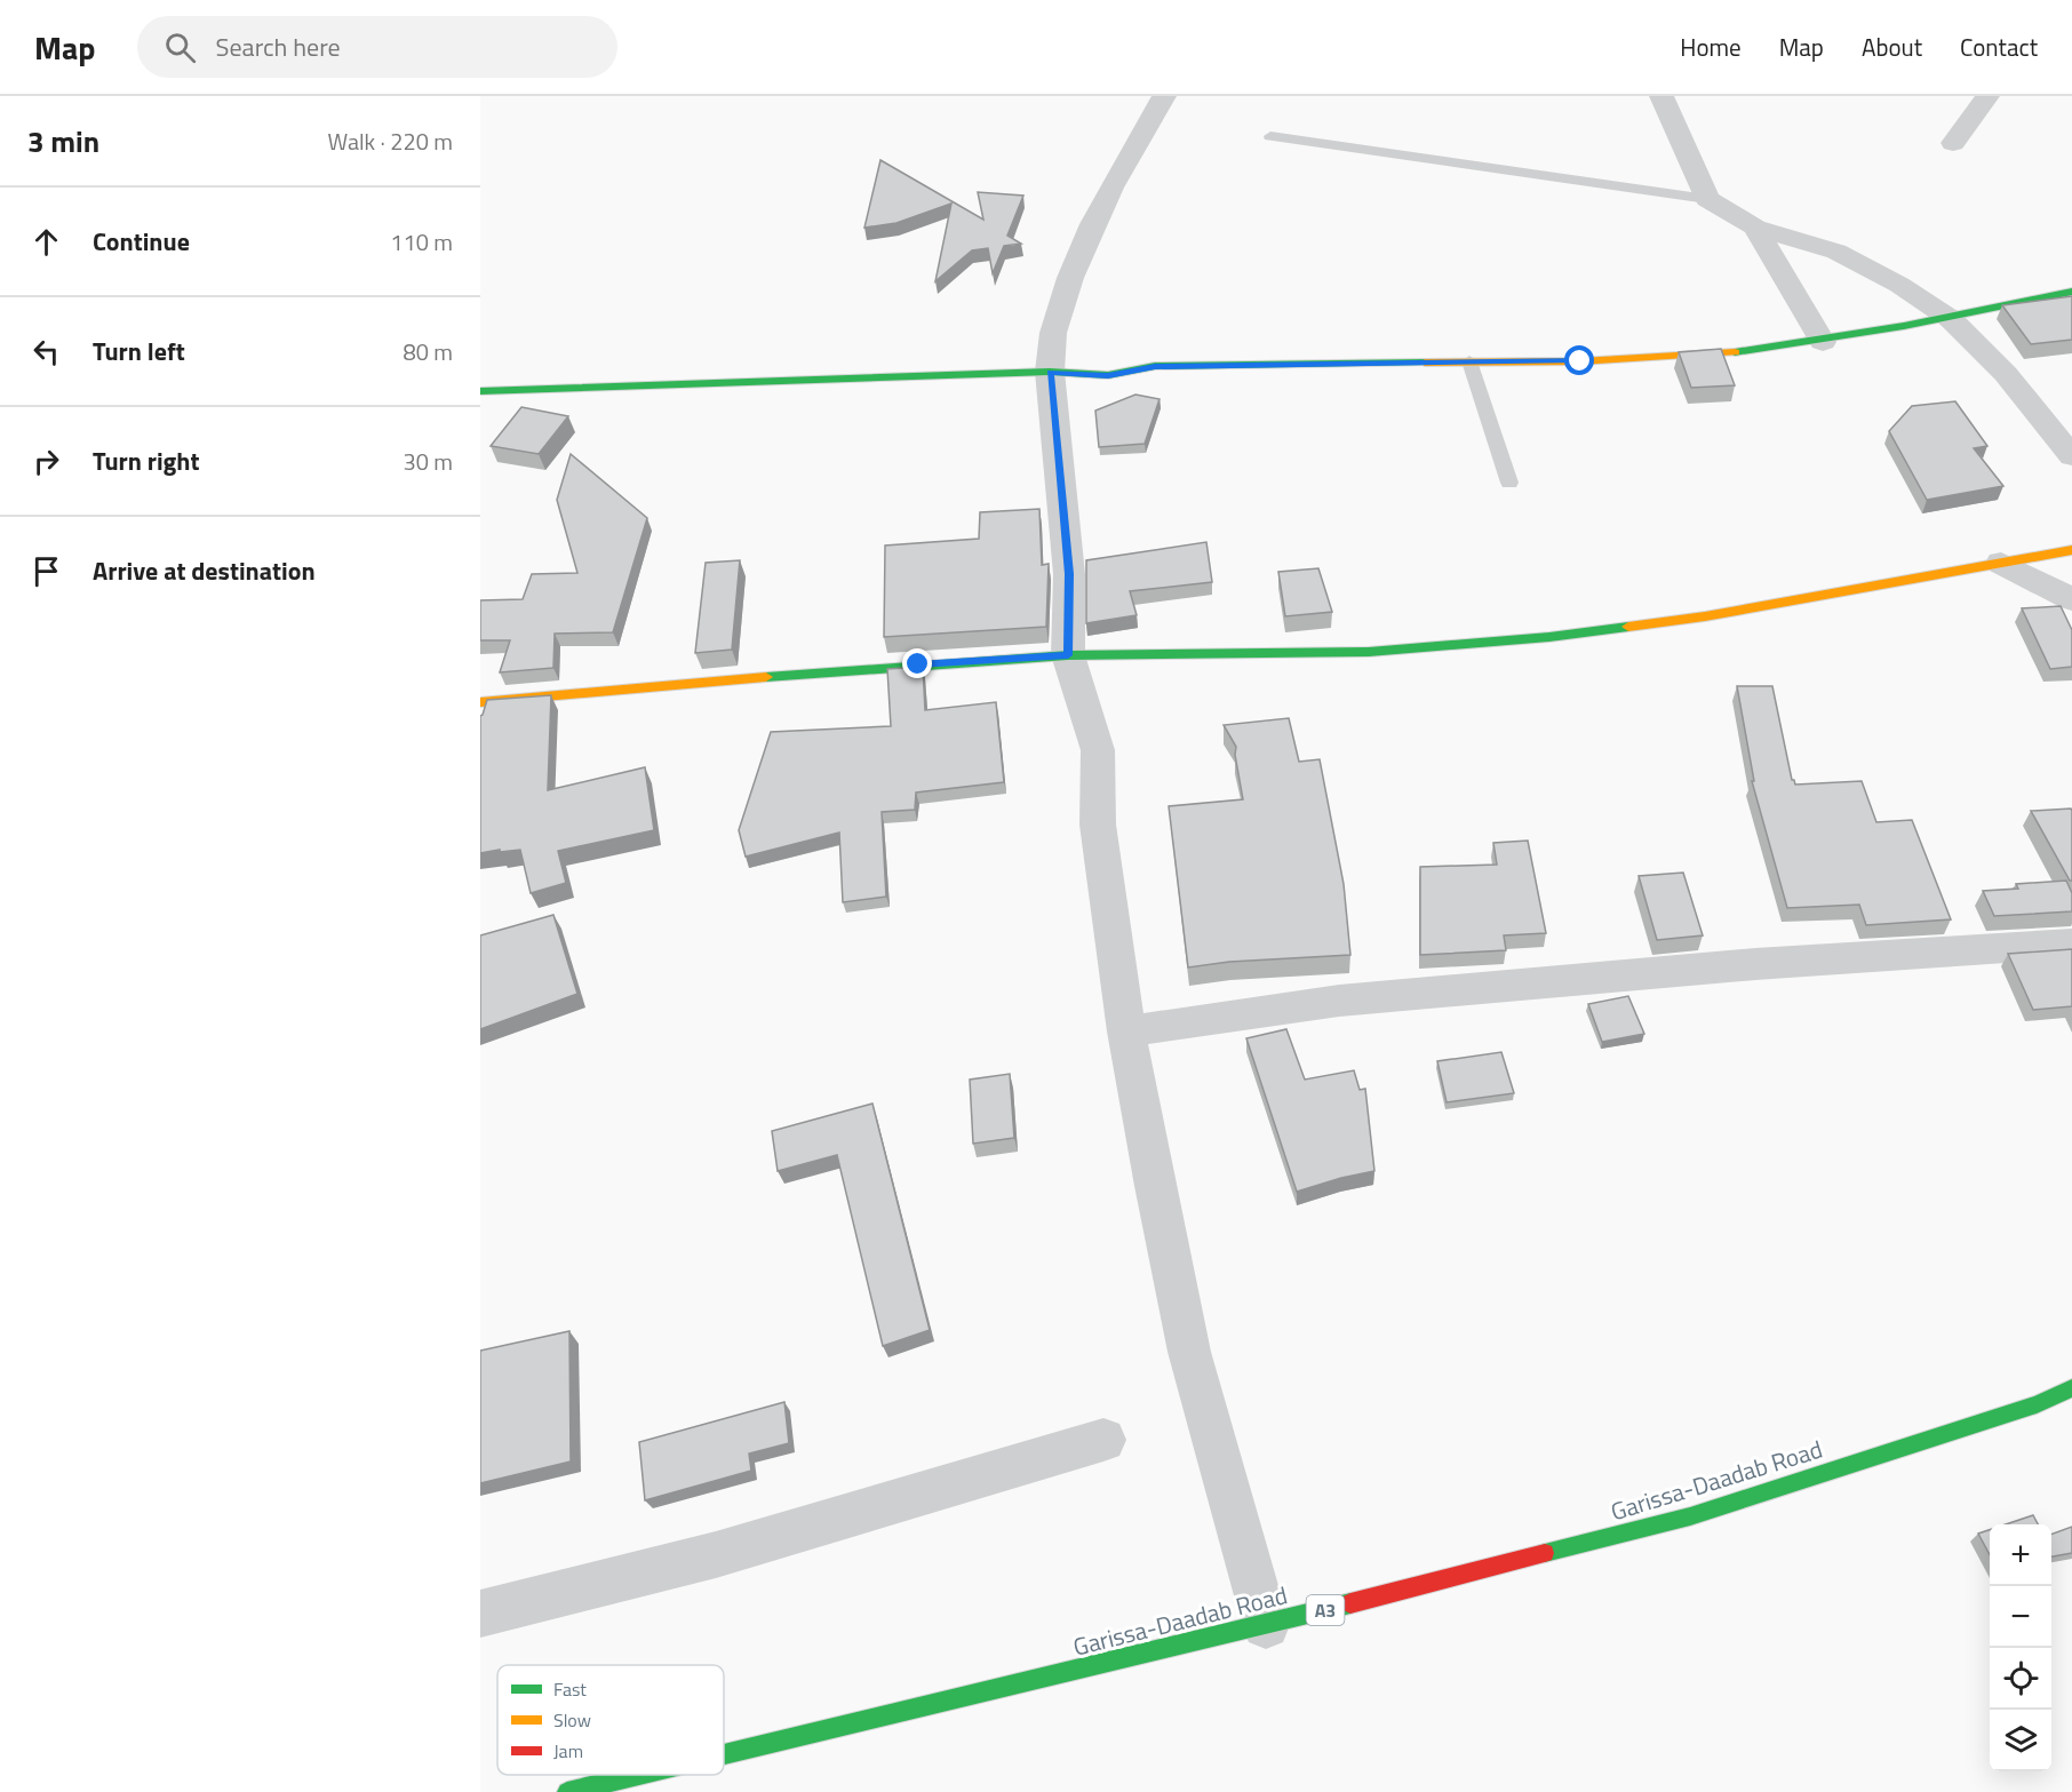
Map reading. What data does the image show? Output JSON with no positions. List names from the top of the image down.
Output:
{
  "streets": {
    "main road": ["Garissa-Daadab Road", "A3"]
  },
  "legend": ["Fast", "Slow", "Jam"],
  "page": {
    "header": "Map",
    "search": "Search here",
    "nav": [
      "Home",
      "Map",
      "About",
      "Contact"
    ],
    "heading": ["3 min", "Walk · 220 m"],
    "list": [
      ["Continue", "110 m"],
      ["Turn left", "80 m"],
      ["Turn right", "30 m"],
      "Arrive at destination"
    ],
    "map_buttons": ["+", "−"]
  }
}
